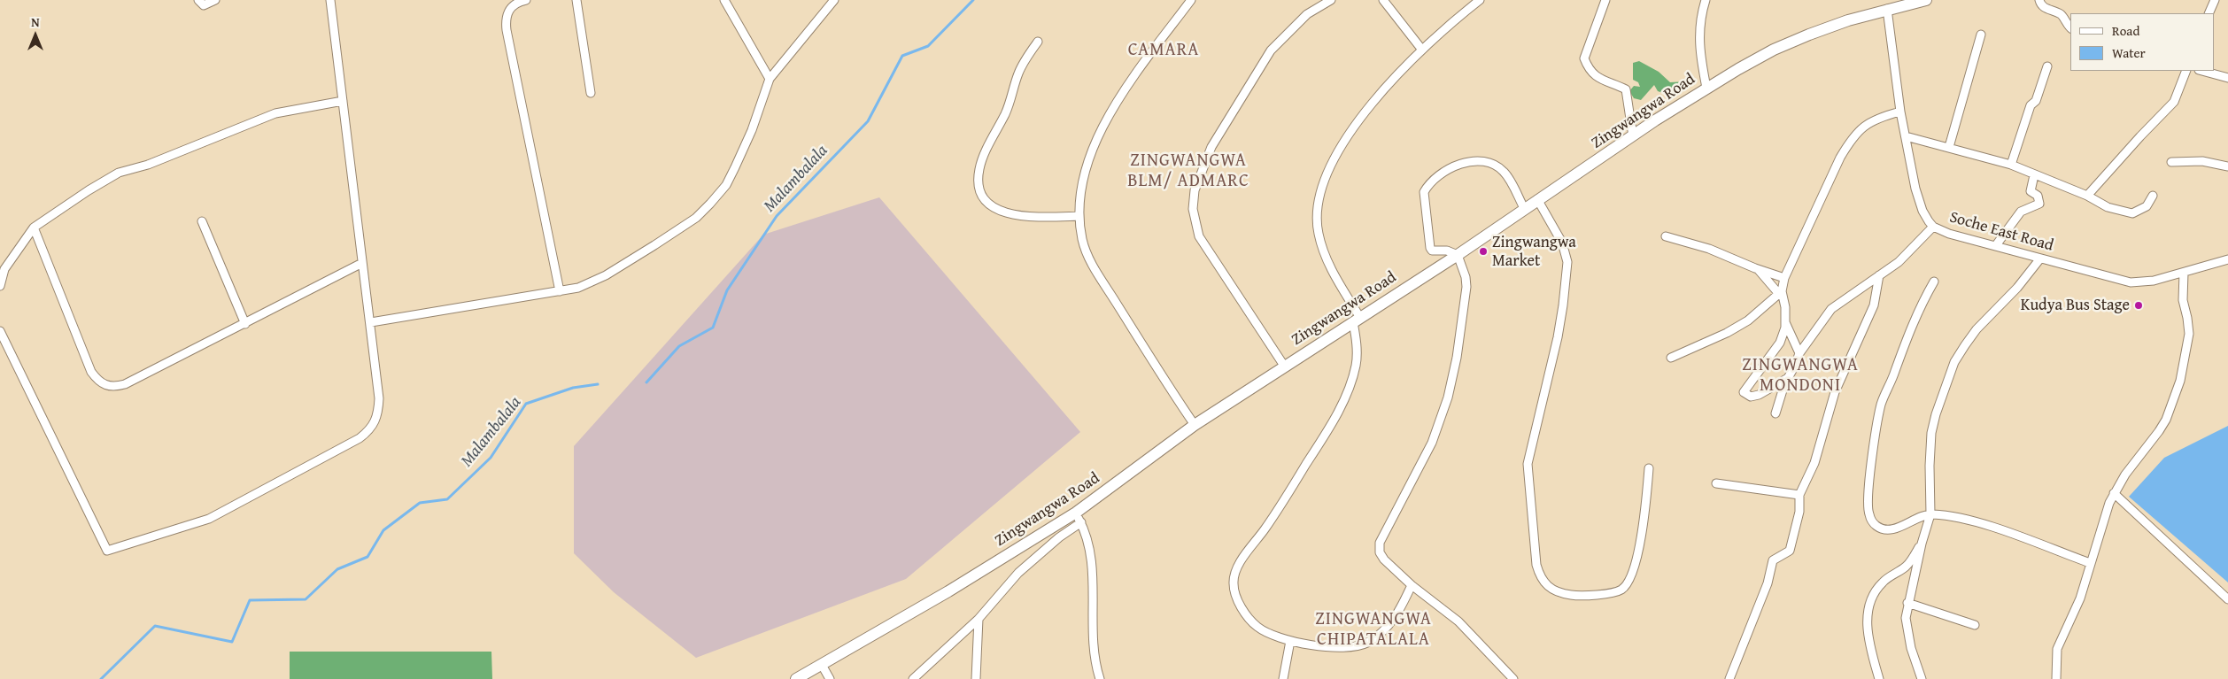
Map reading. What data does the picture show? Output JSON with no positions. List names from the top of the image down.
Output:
{
  "streets": {
    "street": ["Zingwangwa Road", "Soche East Road"]
  },
  "crossings": [
    ["Zingwangwa Road", "Soche East Road"]
  ],
  "districts": [
    "CAMARA",
    "ZINGWANGWA BLM/ ADMARC",
    "ZINGWANGWA MONDONI",
    "ZINGWANGWA CHIPATALALA"
  ],
  "water": ["Malambalala"],
  "places": ["Zingwangwa Market", "Kudya Bus Stage"],
  "legend": ["Road", "Water"],
  "north": "top"
}
